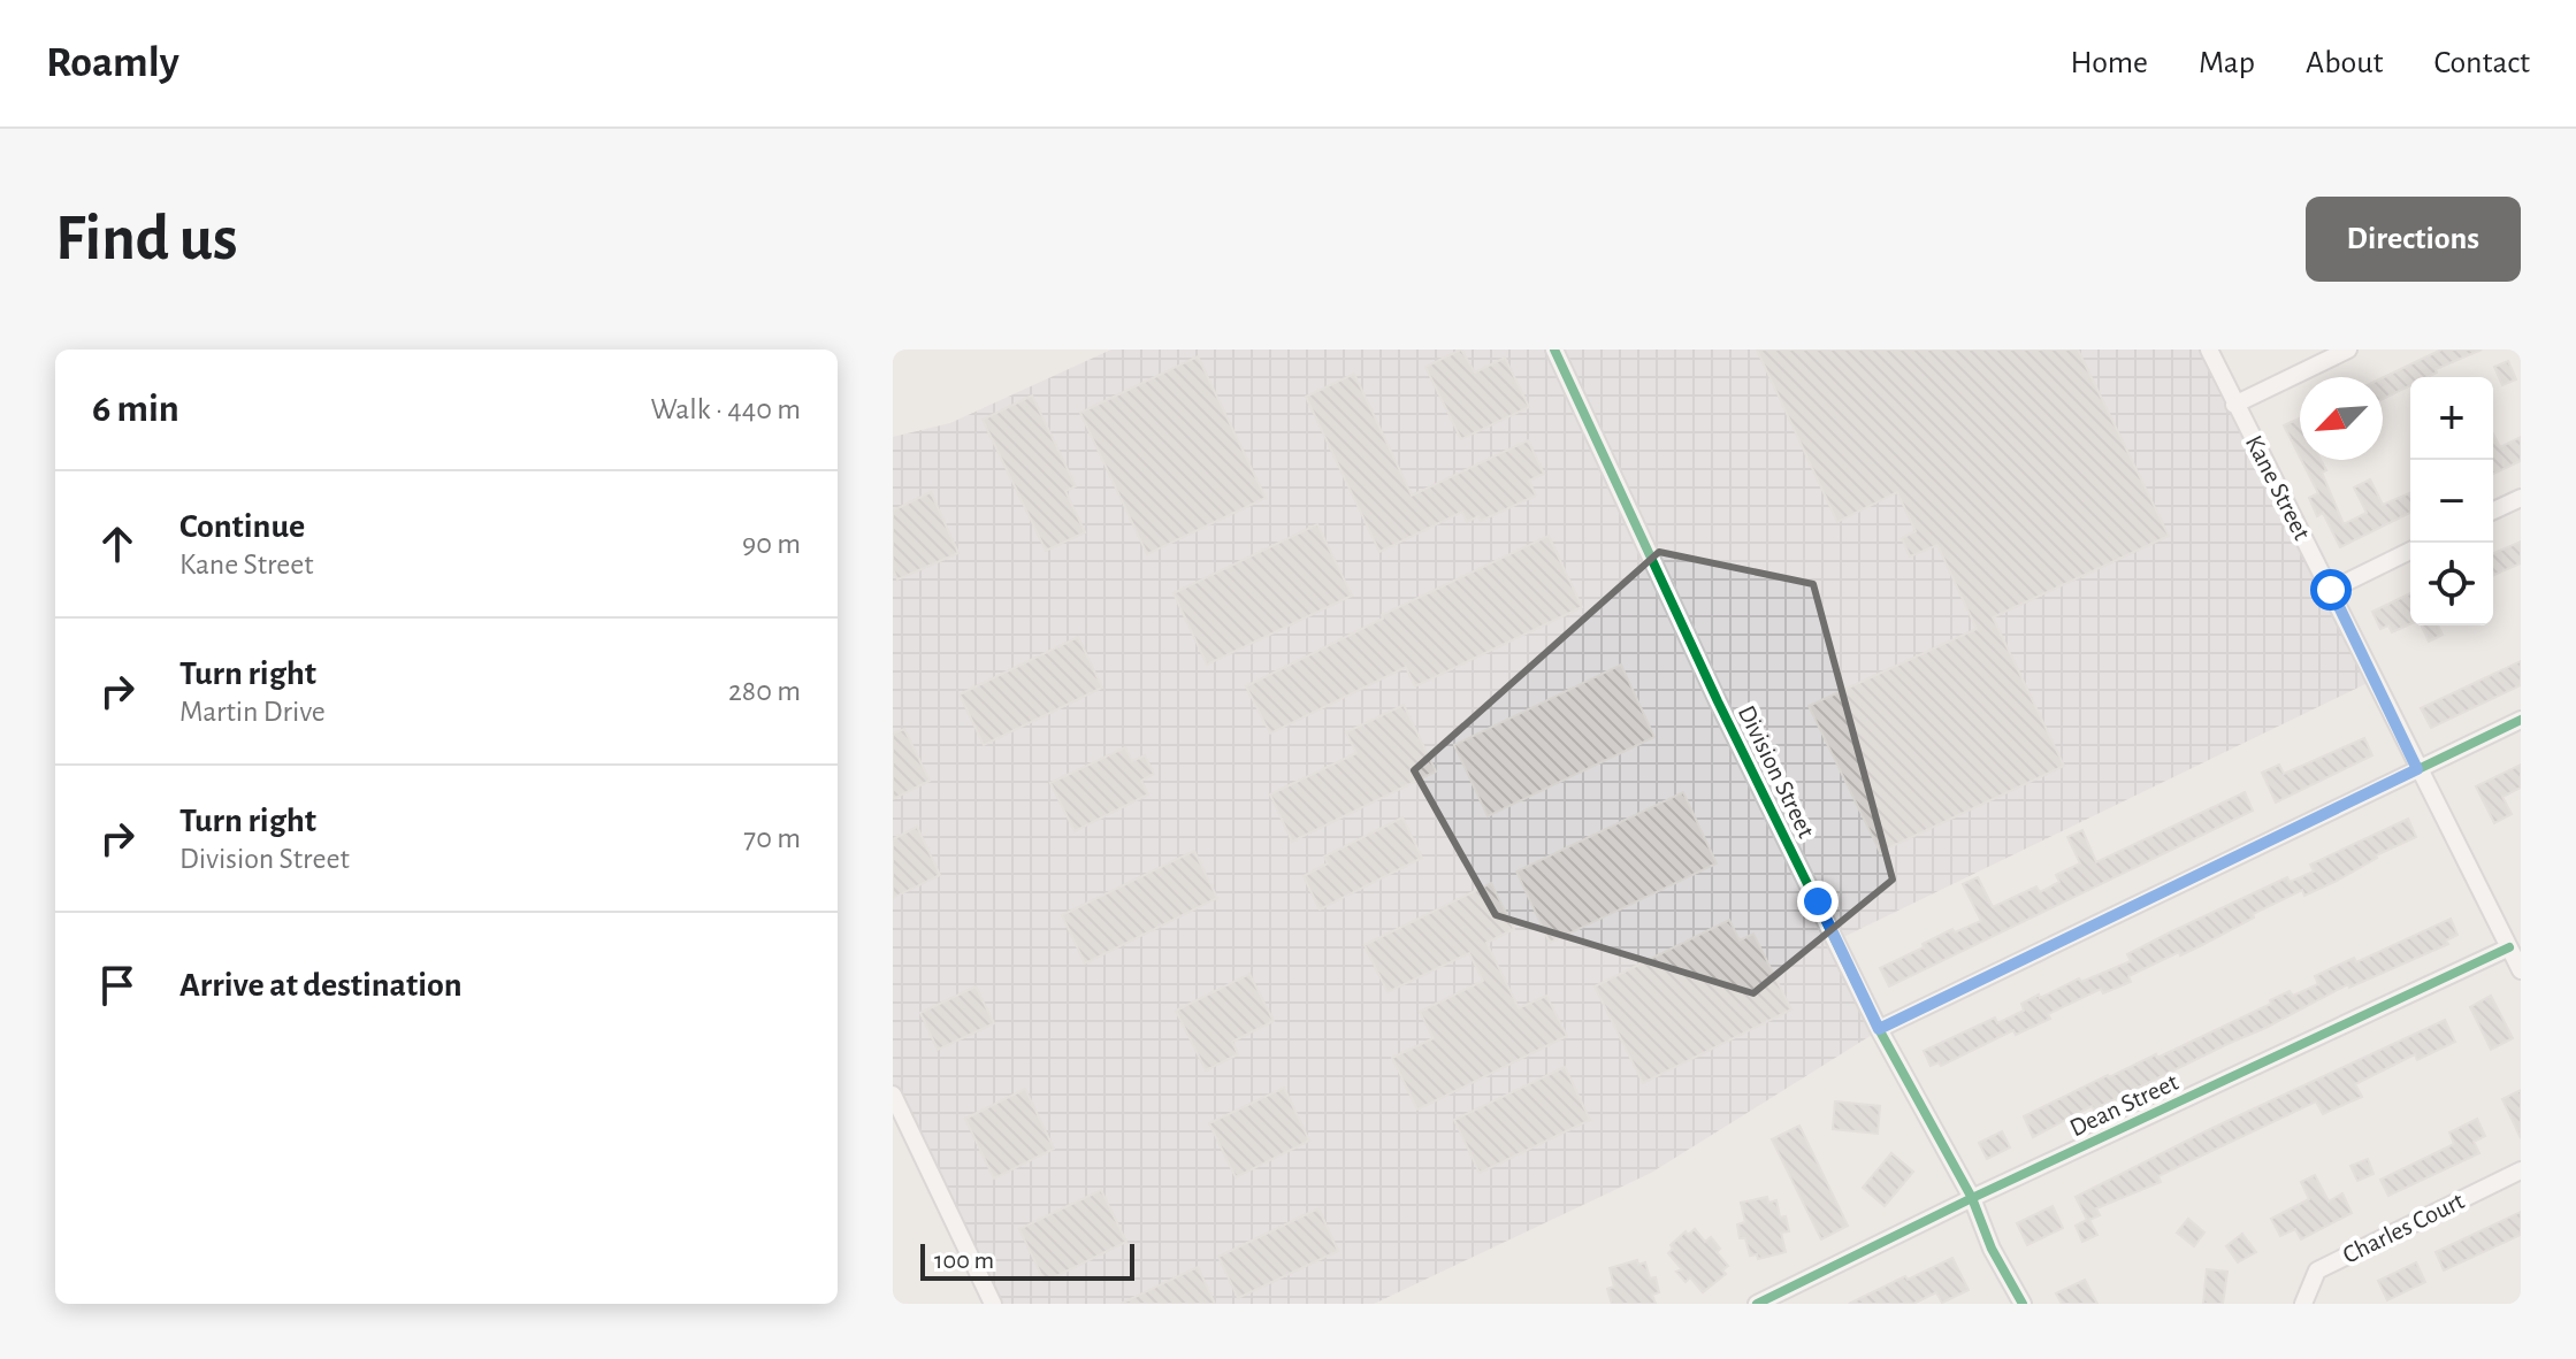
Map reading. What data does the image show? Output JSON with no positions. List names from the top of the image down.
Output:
{
  "streets": {
    "street": [
      "Kane Street",
      "Division Street",
      "Dean Street",
      "Charles Court"
    ]
  },
  "crossings": [
    ["Kane Street", "Dean Street"],
    ["Division Street", "Dean Street"]
  ],
  "scale_bar": "100 m",
  "north": "bottom left",
  "page": {
    "header": "Roamly",
    "nav": [
      "Home",
      "Map",
      "About",
      "Contact"
    ],
    "buttons": "Directions",
    "title": "Find us",
    "heading": ["6 min", "Walk · 440 m"],
    "map_buttons": ["+", "−"],
    "list": [
      ["Continue", "Kane Street", "90 m"],
      ["Turn right", "Martin Drive", "280 m"],
      ["Turn right", "Division Street", "70 m"],
      "Arrive at destination"
    ],
    "scale": "100 m"
  }
}
